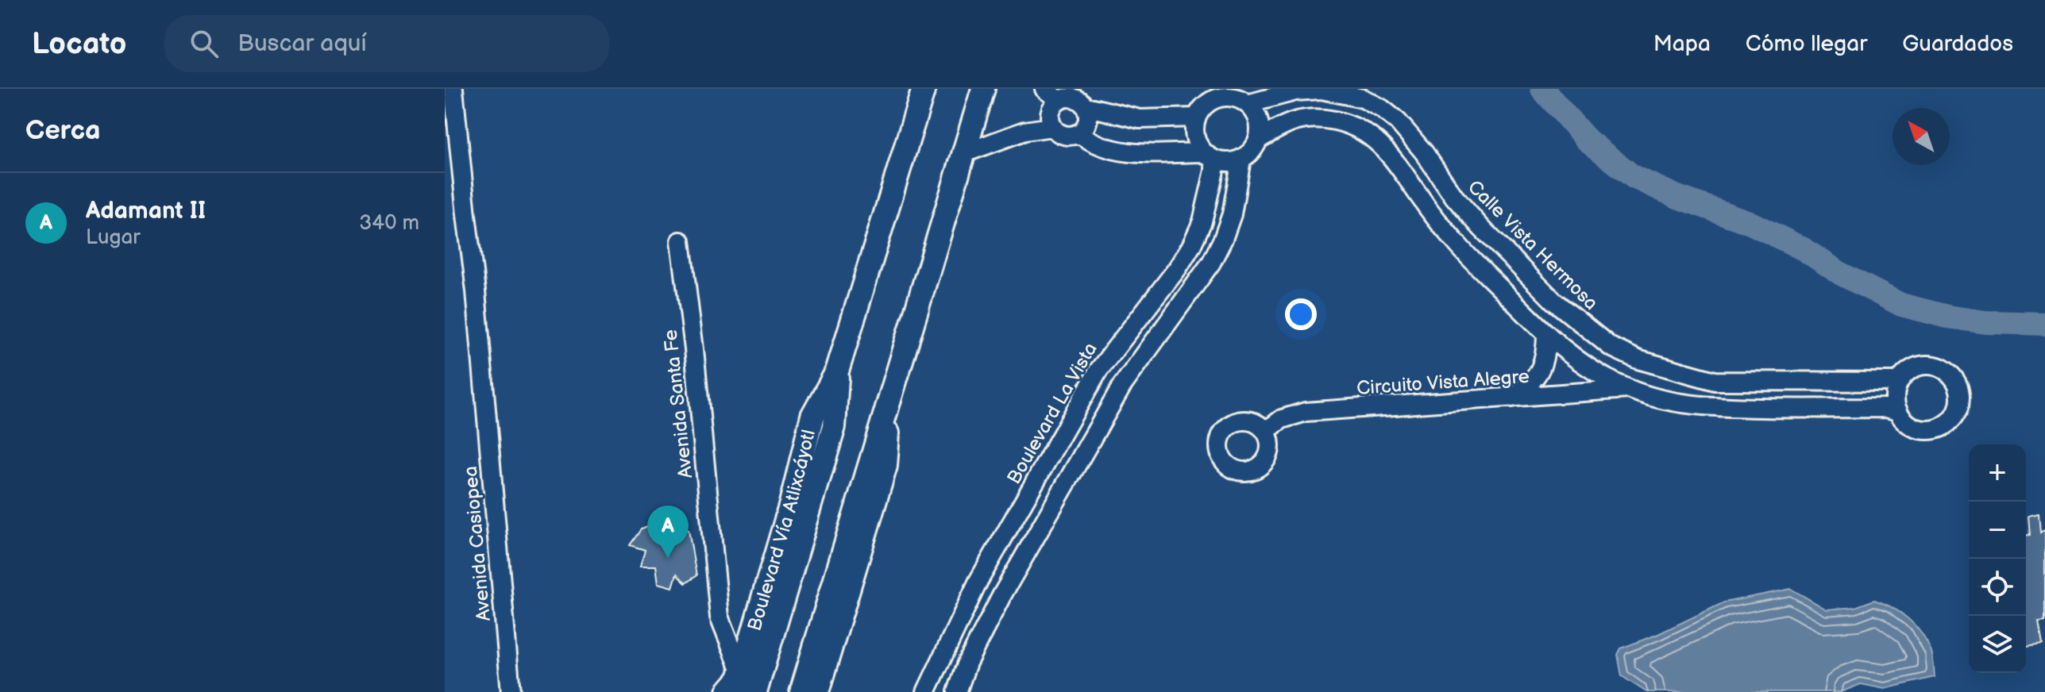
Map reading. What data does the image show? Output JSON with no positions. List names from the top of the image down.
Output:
{
  "streets": {
    "main road": ["Boulevard Vía Atlixcáyotl"],
    "street": [
      "Calle Vista Hermosa",
      "Circuito Vista Alegre",
      "Avenida Santa Fe",
      "Boulevard La Vista",
      "Avenida Casiopea"
    ]
  },
  "crossings": [
    ["Calle Vista Hermosa", "Boulevard La Vista"],
    ["Avenida Santa Fe", "Boulevard Vía Atlixcáyotl"]
  ],
  "north": "top left",
  "page": {
    "header": "Locato",
    "search": "Buscar aquí",
    "nav": ["Mapa", "Cómo llegar", "Guardados"],
    "heading": "Cerca",
    "list": [
      {
        "mark": "A",
        "name": "Adamant II",
        "note": "Lugar",
        "value": "340 m"
      }
    ],
    "map_buttons": ["+", "−"],
    "pins": "A"
  }
}
